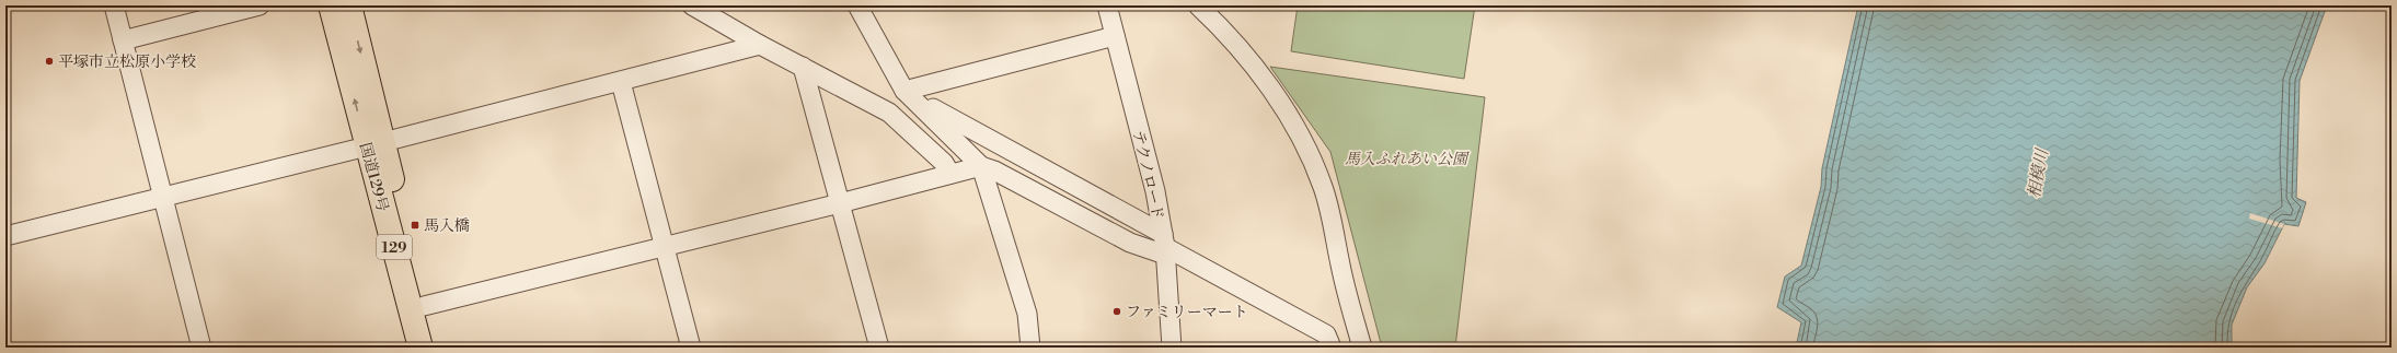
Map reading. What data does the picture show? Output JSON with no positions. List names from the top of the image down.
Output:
{
  "streets": {
    "highway": ["国道129号", "129"],
    "street": ["テクノロード"]
  },
  "water": ["相模川"],
  "parks": ["馬入ふれあい公園"],
  "places": {
    "other": ["平塚市立松原小学校", "ファミリーマート"],
    "transit": ["馬入橋"]
  }
}
